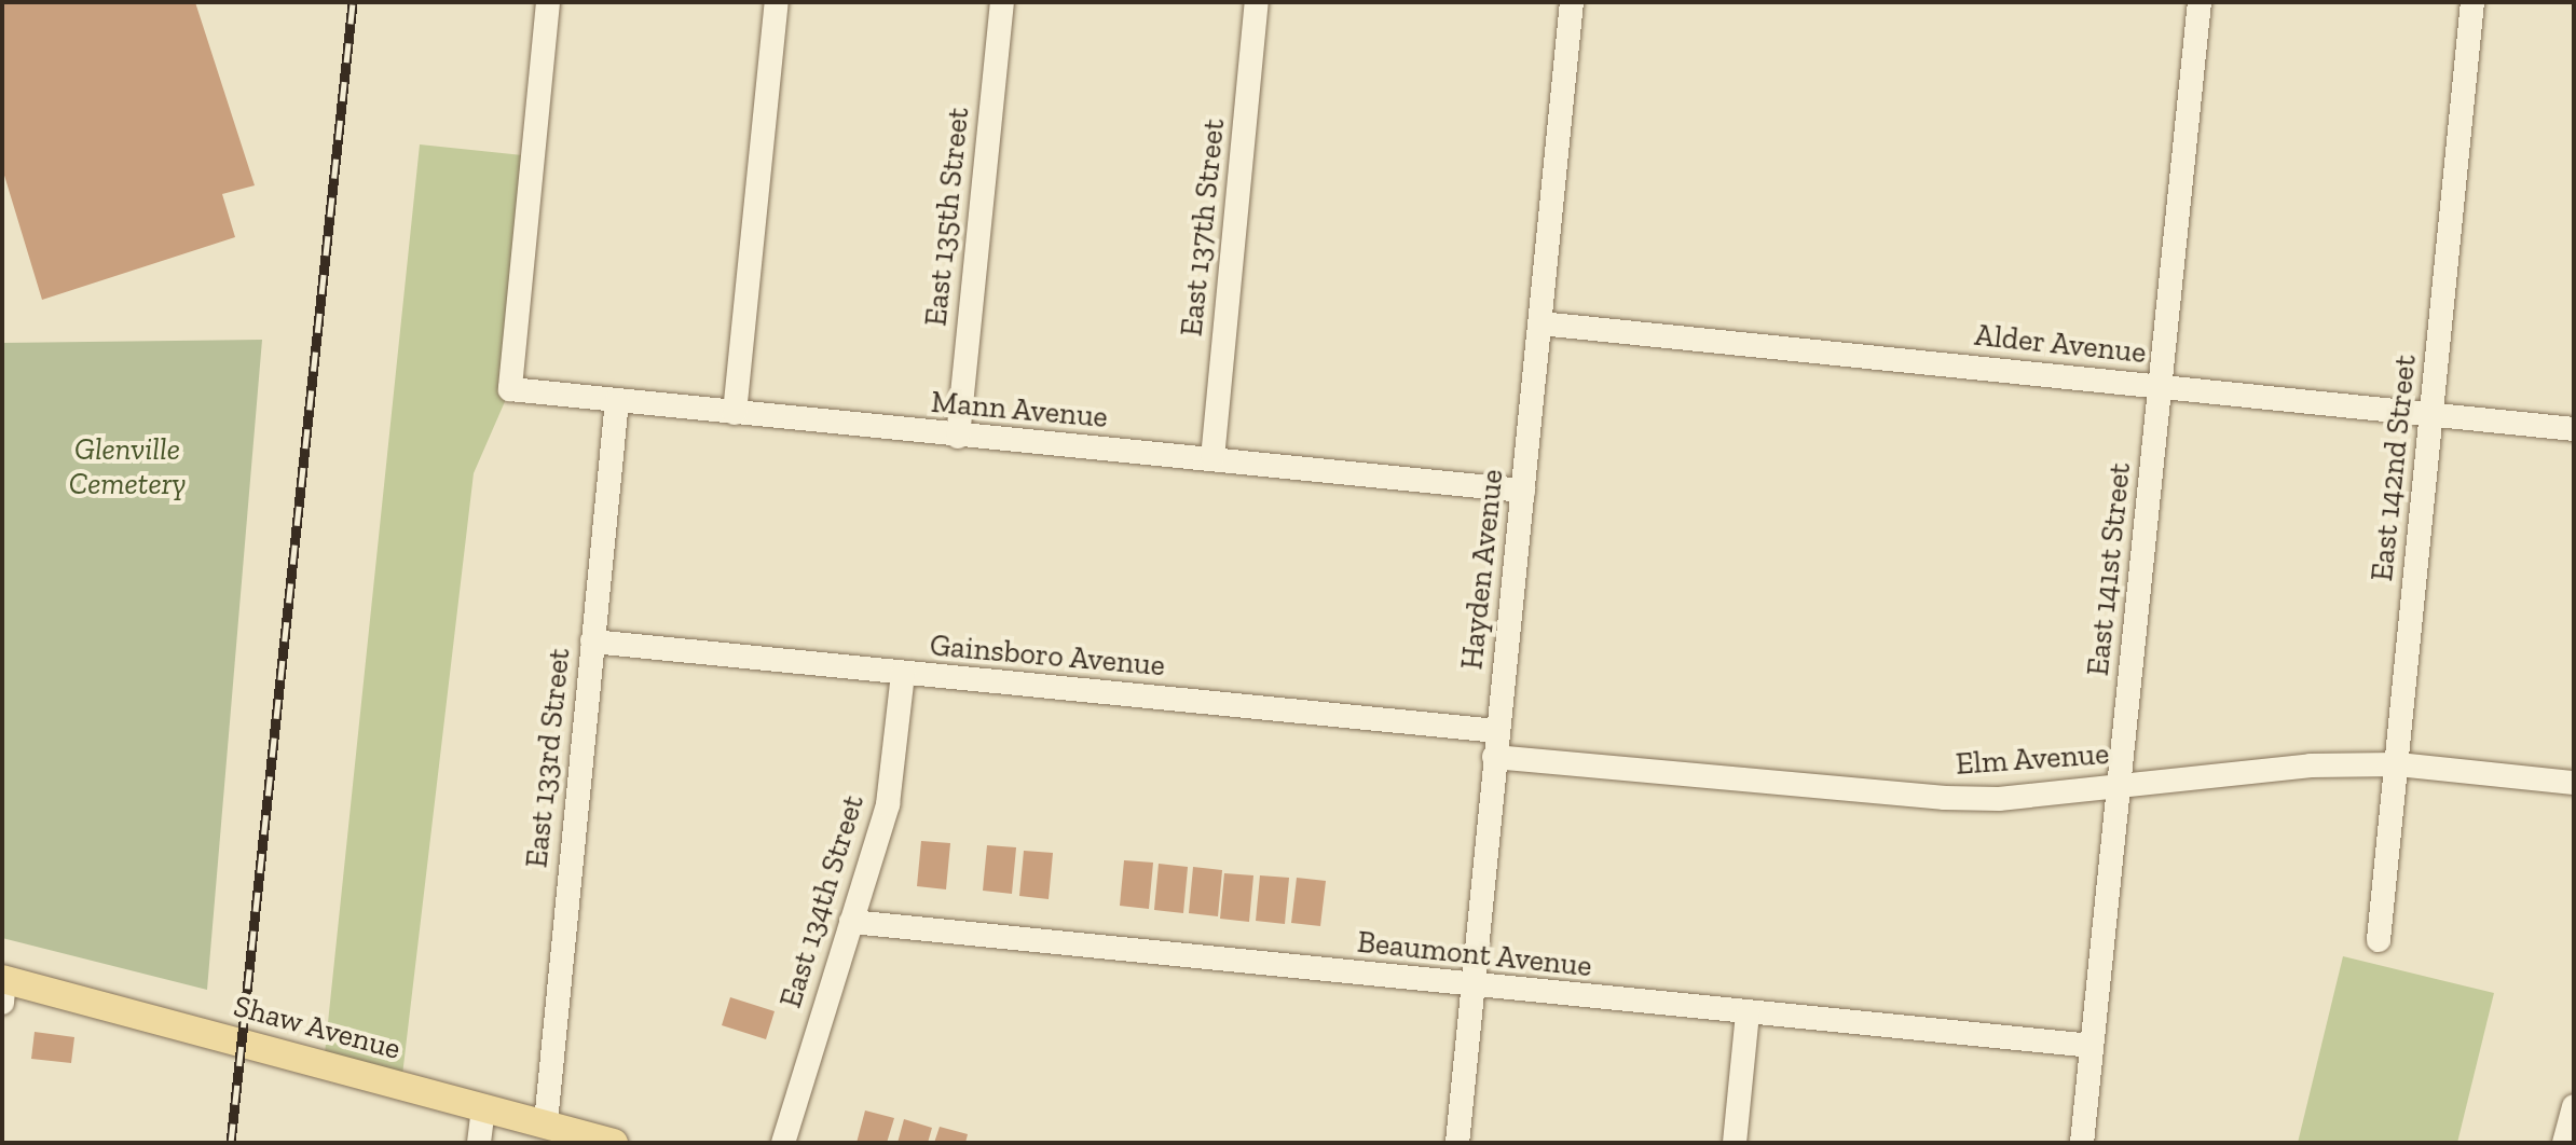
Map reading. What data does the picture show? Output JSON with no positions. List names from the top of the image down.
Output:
{
  "streets": {
    "main road": ["Shaw Avenue"],
    "street": [
      "East 135th Street",
      "East 137th Street",
      "Alder Avenue",
      "Mann Avenue",
      "East 142nd Street",
      "Hayden Avenue",
      "East 141st Street",
      "Gainsboro Avenue",
      "East 133rd Street",
      "Elm Avenue",
      "East 134th Street",
      "Beaumont Avenue"
    ]
  },
  "crossings": [
    ["East 135th Street", "Mann Avenue"],
    ["East 137th Street", "Mann Avenue"],
    ["Alder Avenue", "East 142nd Street"],
    ["Alder Avenue", "Hayden Avenue"],
    ["Alder Avenue", "East 141st Street"],
    ["Mann Avenue", "Hayden Avenue"],
    ["Mann Avenue", "East 133rd Street"],
    ["East 142nd Street", "Elm Avenue"],
    ["Hayden Avenue", "Gainsboro Avenue"],
    ["Hayden Avenue", "Elm Avenue"],
    ["Hayden Avenue", "Beaumont Avenue"],
    ["East 141st Street", "Elm Avenue"],
    ["East 141st Street", "Beaumont Avenue"],
    ["Gainsboro Avenue", "East 133rd Street"],
    ["Gainsboro Avenue", "East 134th Street"],
    ["East 133rd Street", "Shaw Avenue"],
    ["East 134th Street", "Beaumont Avenue"]
  ],
  "parks": ["Glenville Cemetery"]
}
